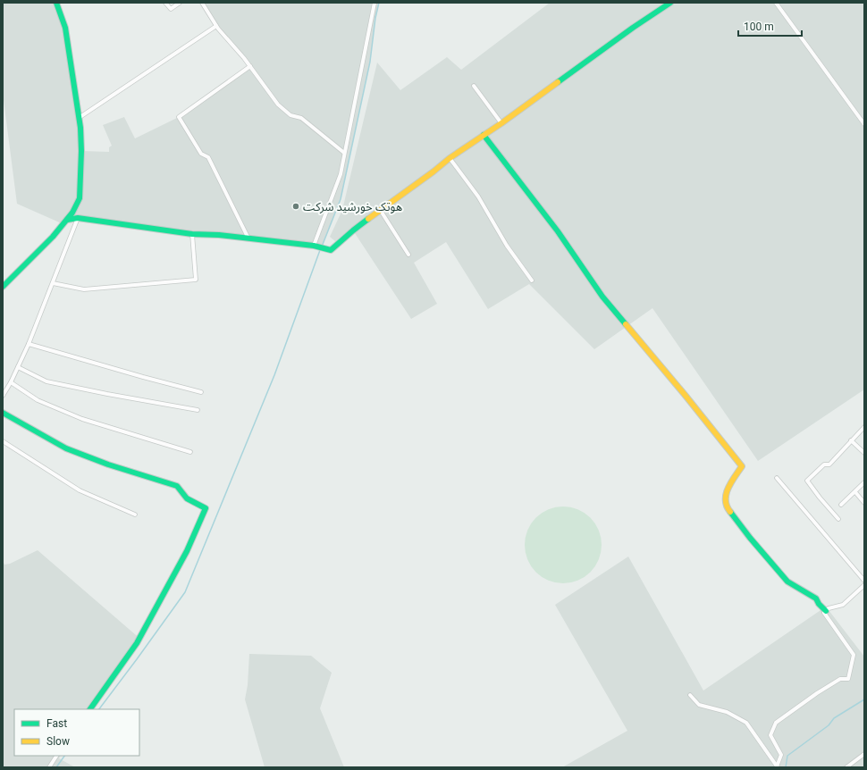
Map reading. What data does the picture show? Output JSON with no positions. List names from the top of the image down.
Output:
{
  "places": ["هوتک خورشید شرکت"],
  "legend": ["Fast", "Slow"],
  "scale_bar": "100 m"
}
